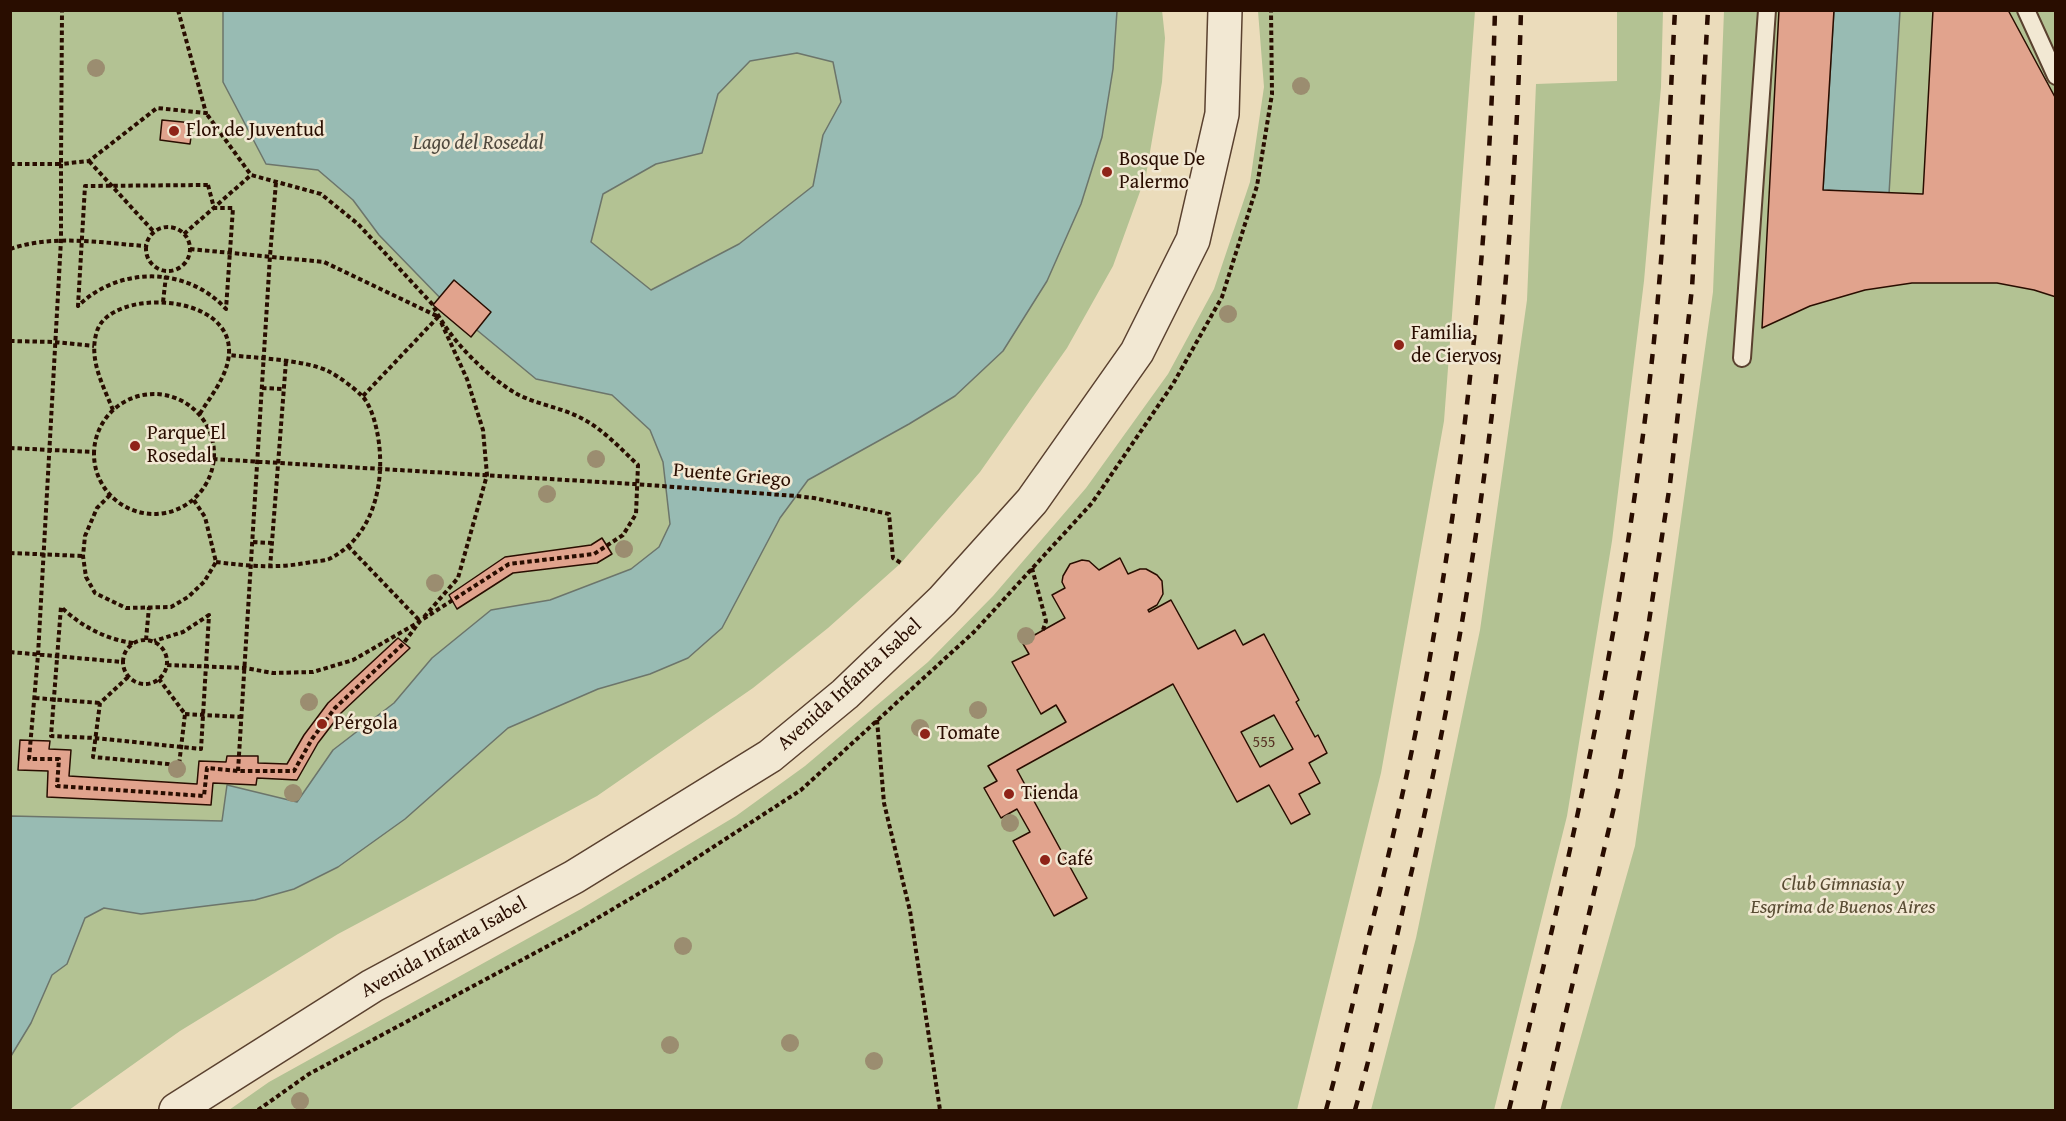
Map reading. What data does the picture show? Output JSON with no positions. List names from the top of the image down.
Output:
{
  "streets": {
    "street": ["Avenida Infanta Isabel"],
    "path": ["Puente Griego"]
  },
  "water": ["Lago del Rosedal"],
  "parks": ["Club Gimnasia y Esgrima de Buenos Aires"],
  "places": [
    "Flor de Juventud",
    "Bosque De Palermo",
    "Familia de Ciervos",
    "Parque El Rosedal",
    "Pérgola",
    "Tomate",
    "Tienda",
    "Café"
  ],
  "house_numbers": ["555"]
}
